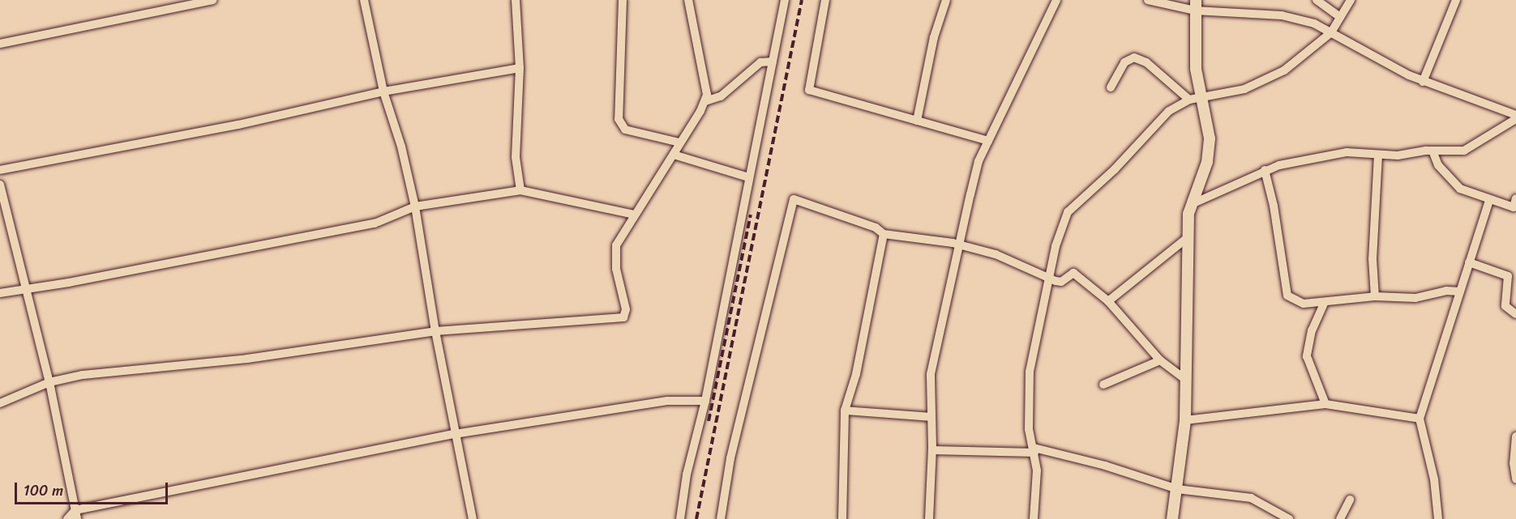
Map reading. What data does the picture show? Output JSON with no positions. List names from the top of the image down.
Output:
{
  "scale_bar": "100 m"
}
